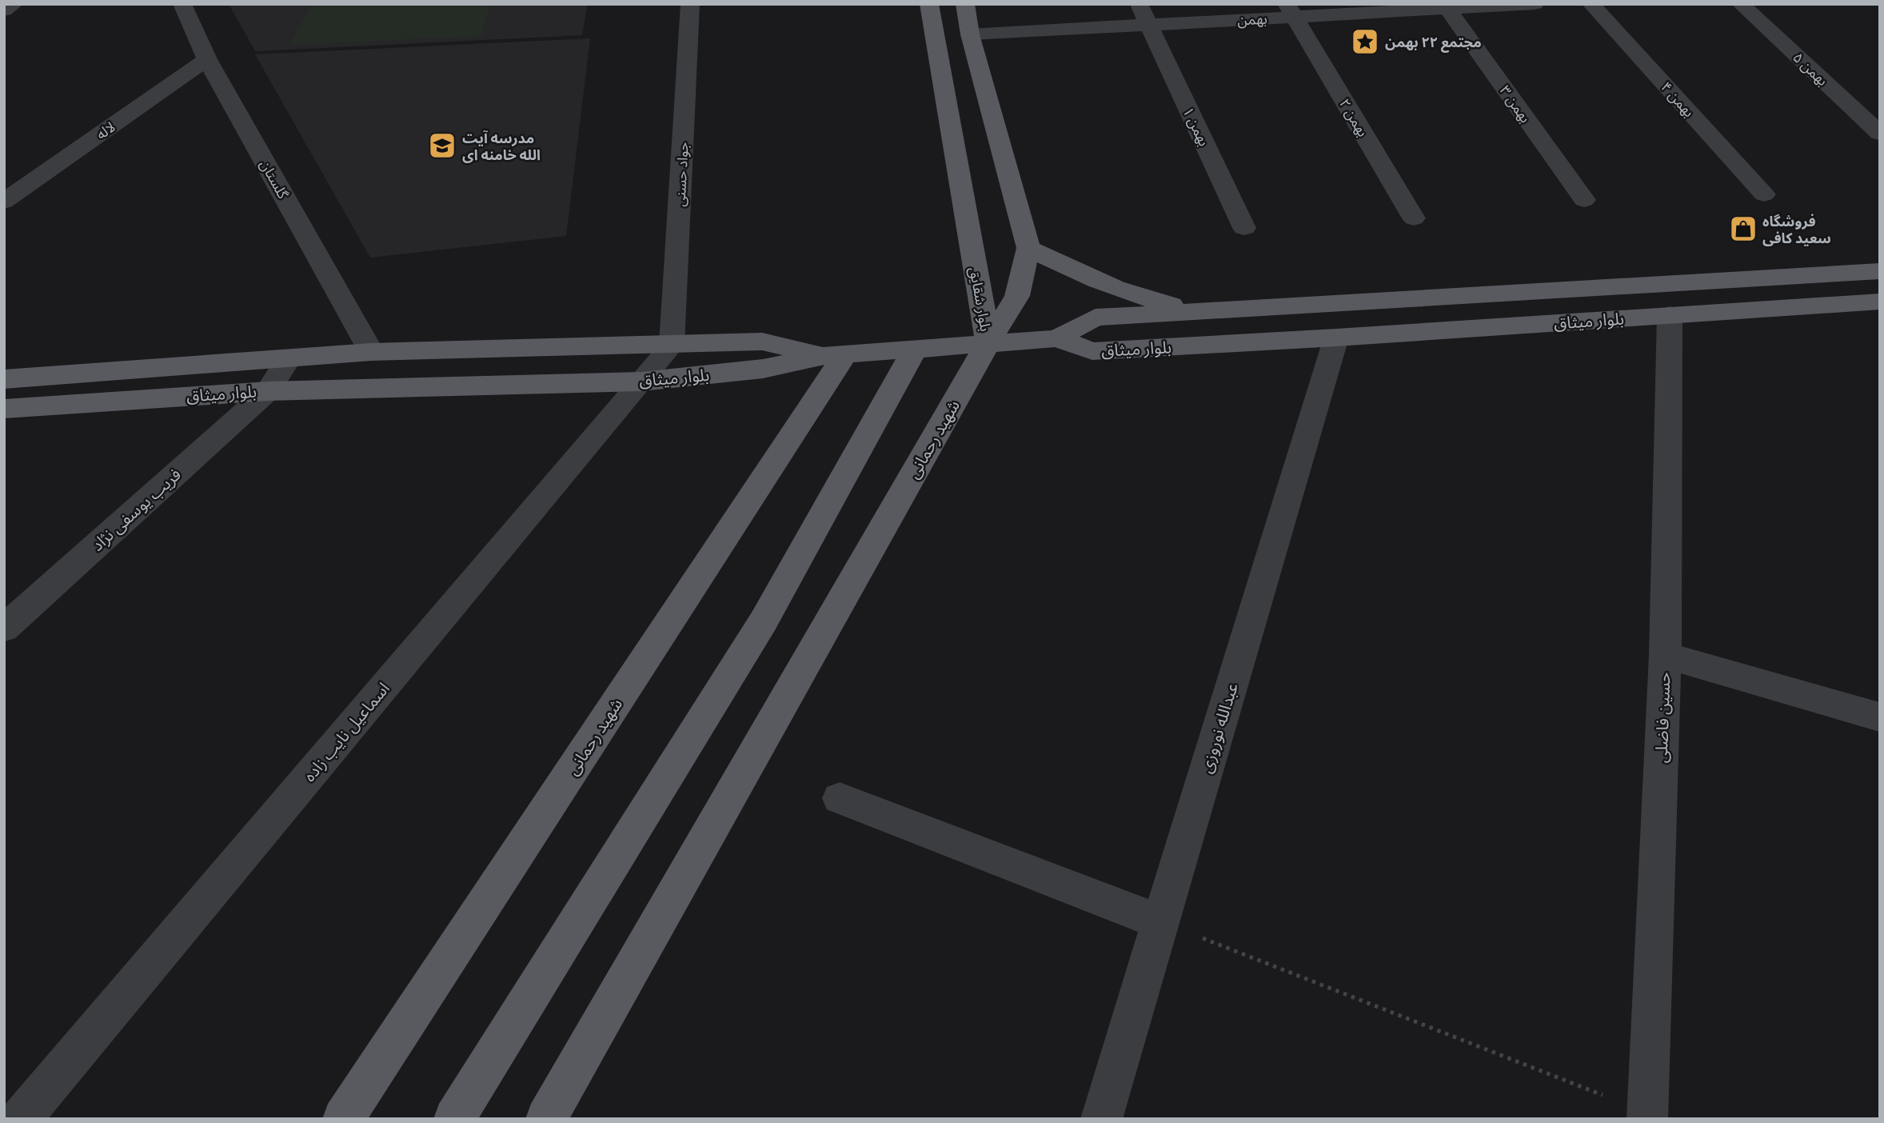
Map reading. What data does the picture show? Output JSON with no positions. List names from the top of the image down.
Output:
{
  "streets": {
    "main road": ["بلوار شقایق", "بلوار میثاق", "شهید رحمانی"],
    "street": [
      "بهمن",
      "بهمن ۵",
      "بهمن ۴",
      "بهمن ۳",
      "بهمن ۲",
      "بهمن ۱",
      "لاله",
      "جواد حسنی",
      "گلستان",
      "فریب یوسفی نژاد",
      "حسین فاضلی",
      "عبدالله نوروزی",
      "اسماعیل نایب زاده"
    ]
  },
  "crossings": [
    ["بهمن", "بهمن ۳"],
    ["بهمن", "بهمن ۲"],
    ["بهمن", "بهمن ۱"],
    ["بهمن", "بلوار شقایق"],
    ["لاله", "گلستان"],
    ["جواد حسنی", "بلوار میثاق"],
    ["جواد حسنی", "اسماعیل نایب زاده"],
    ["گلستان", "بلوار میثاق"],
    ["بلوار شقایق", "شهید رحمانی"],
    ["بلوار میثاق", "شهید رحمانی"],
    ["بلوار میثاق", "فریب یوسفی نژاد"],
    ["بلوار میثاق", "حسین فاضلی"],
    ["بلوار میثاق", "عبدالله نوروزی"],
    ["بلوار میثاق", "اسماعیل نایب زاده"]
  ],
  "places": {
    "place": ["مجتمع ۲۲ بهمن"],
    "school or university": ["مدرسه آیت الله خامنه ای"],
    "shop": ["فروشگاه سعید کافی"]
  }
}
